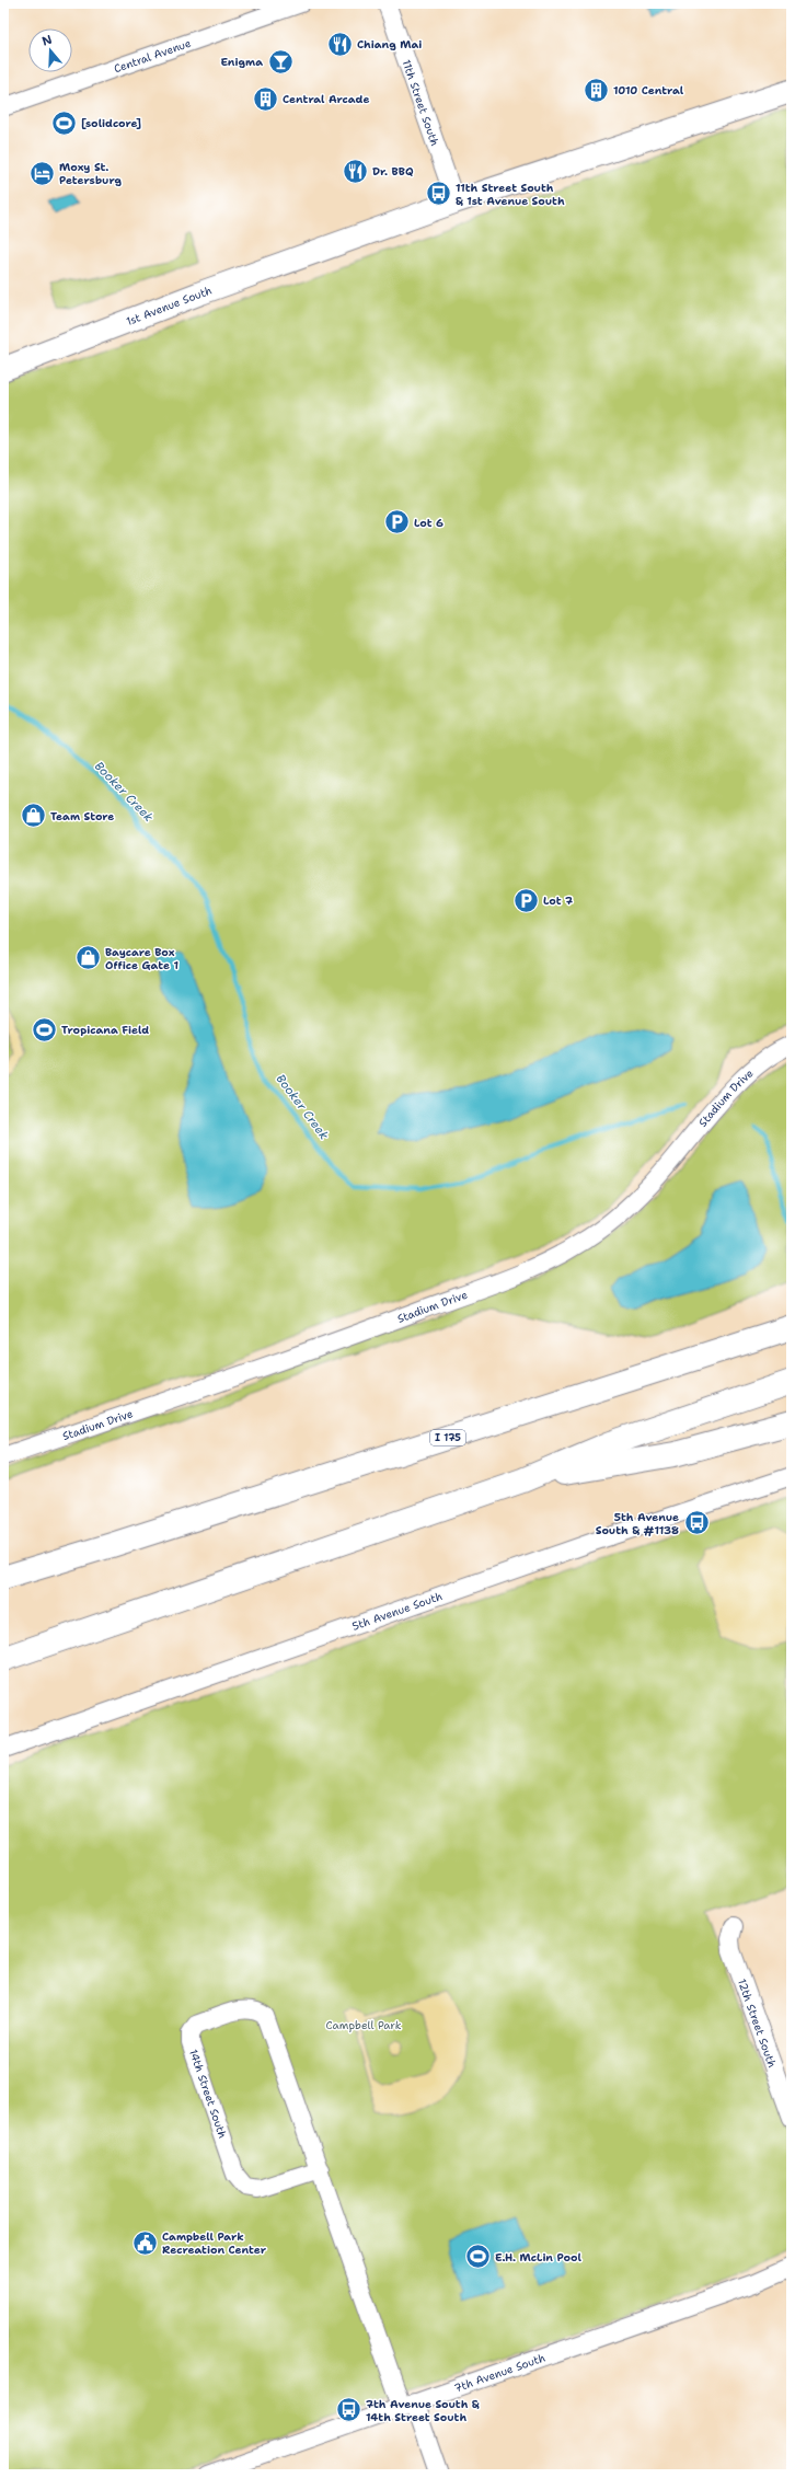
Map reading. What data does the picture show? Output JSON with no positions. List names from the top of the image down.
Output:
{
  "streets": {
    "highway": ["I 175"],
    "main road": ["1st Avenue South"],
    "street": [
      "Central Avenue",
      "11th Street South",
      "Stadium Drive",
      "5th Avenue South",
      "12th Street South",
      "14th Street South",
      "7th Avenue South"
    ]
  },
  "crossings": [
    ["11th Street South", "1st Avenue South"],
    ["14th Street South", "7th Avenue South"]
  ],
  "water": ["Booker Creek"],
  "parks": ["Campbell Park"],
  "places": {
    "restaurant": ["Chiang Mai", "Dr. BBQ"],
    "bar": ["Enigma"],
    "building": ["1010 Central", "Central Arcade"],
    "sports": ["[solidcore]", "Tropicana Field", "E.H. McLin Pool"],
    "hotel": ["Moxy St. Petersburg"],
    "bus stop": ["11th Street South & 1st Avenue South", "5th Avenue South & #1138", "7th Avenue South & 14th Street South"],
    "parking": ["Lot 6", "Lot 7"],
    "shop": ["Team Store", "Baycare Box Office Gate 1"],
    "public building": ["Campbell Park Recreation Center"]
  },
  "north": "top"
}
